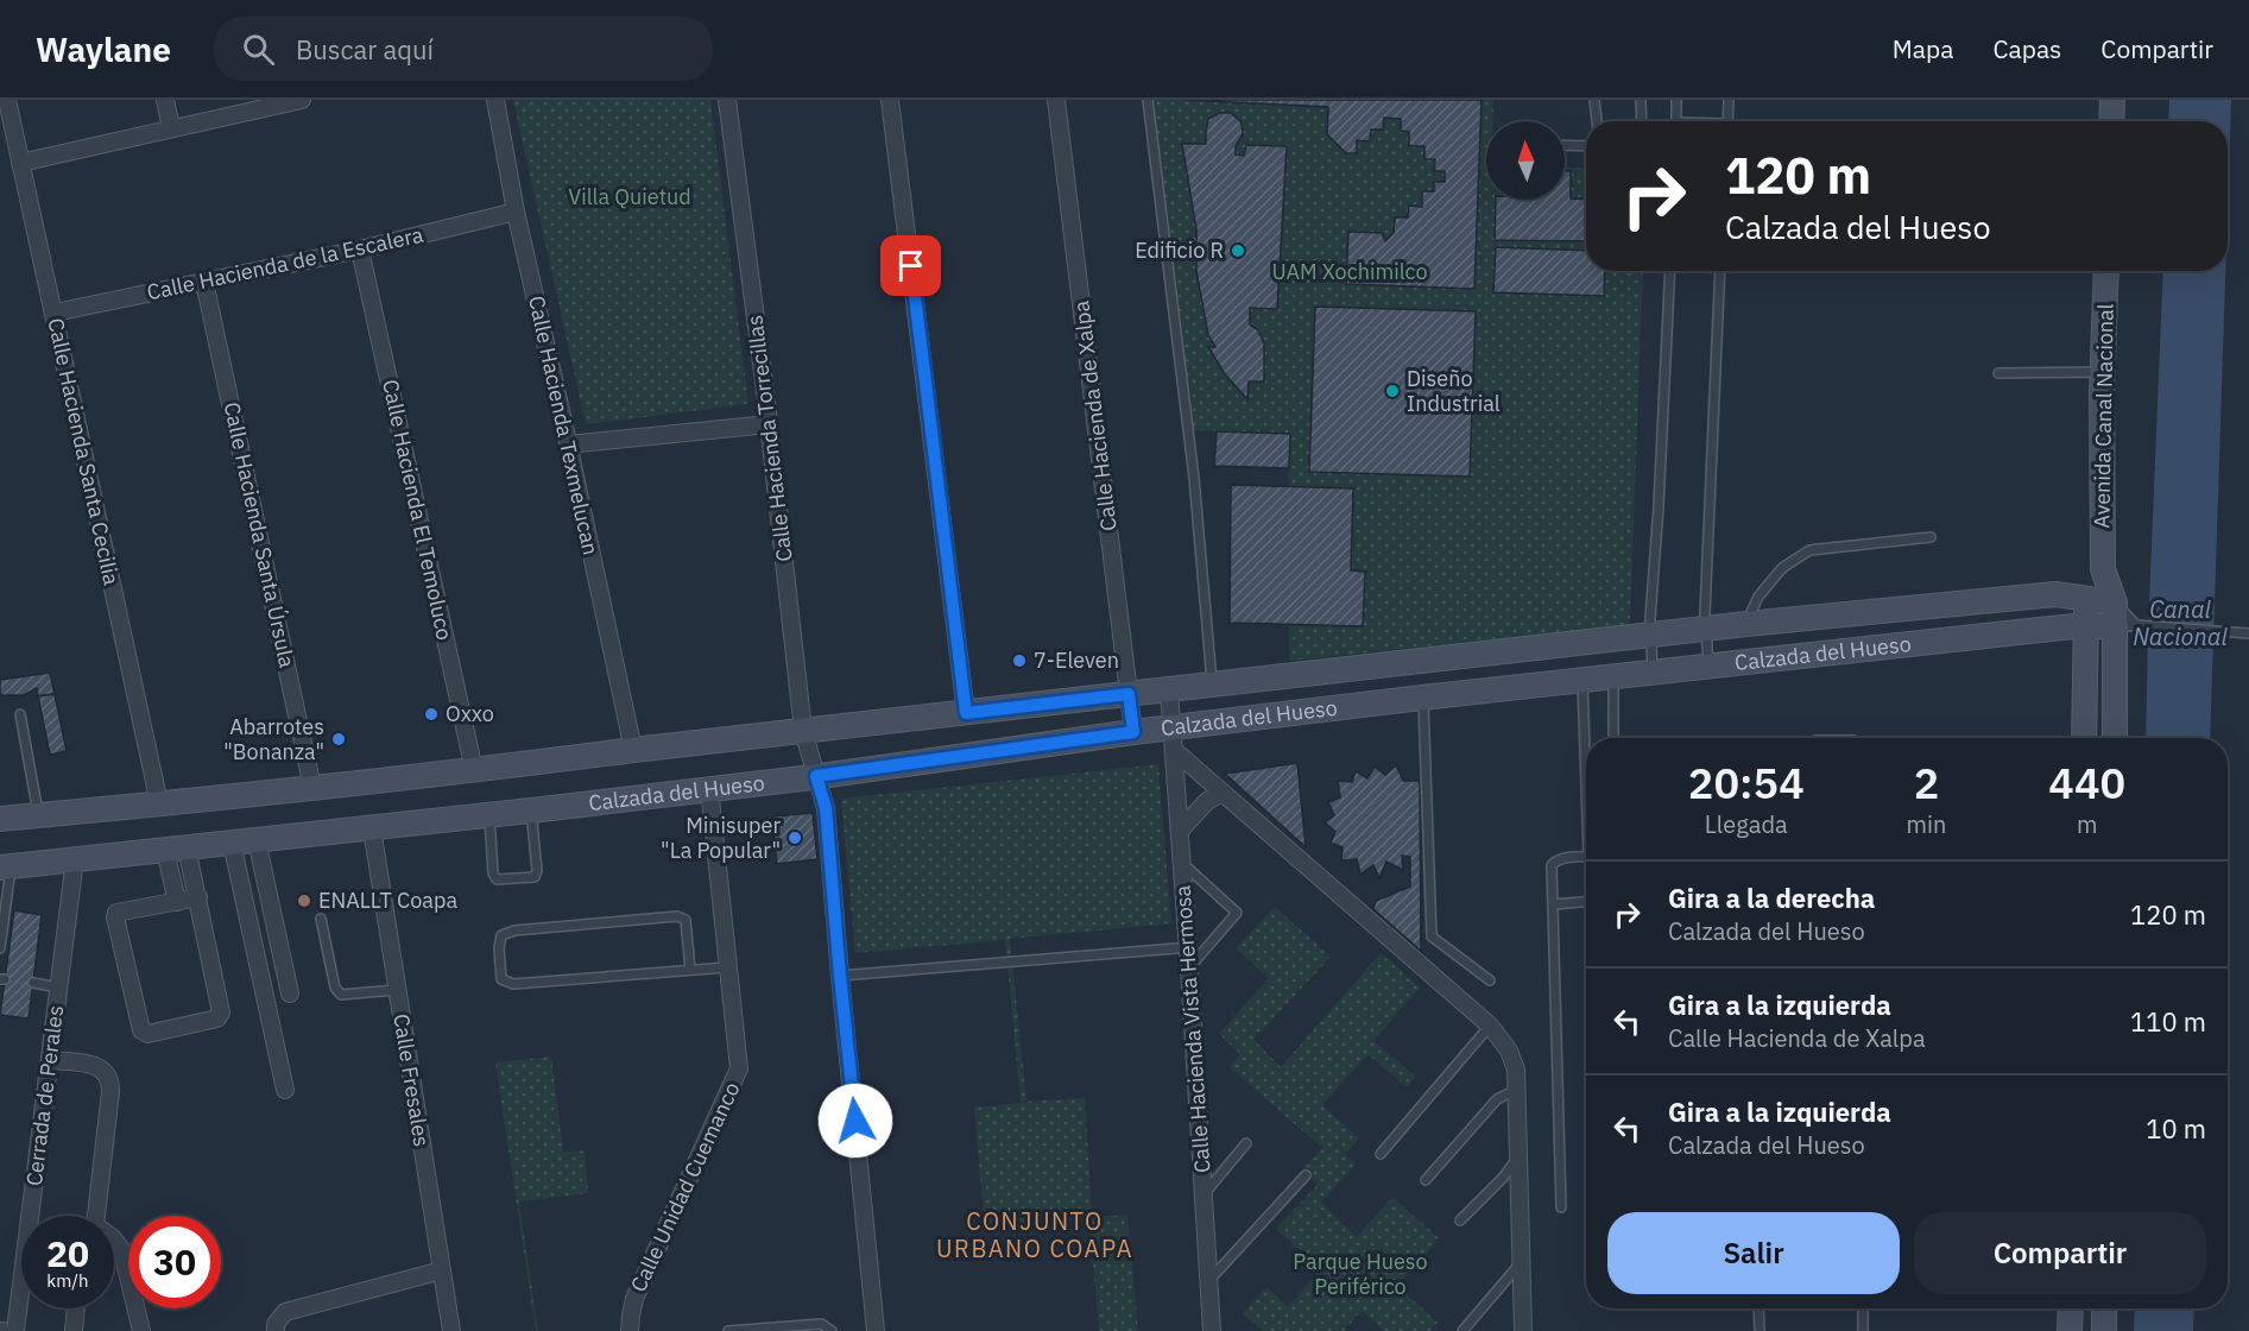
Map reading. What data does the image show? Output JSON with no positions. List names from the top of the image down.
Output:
{
  "streets": {
    "main road": ["Avenida Canal Nacional", "Calzada del Hueso"],
    "street": [
      "Calle Hacienda de la Escalera",
      "Calle Hacienda de Xalpa",
      "Calle Hacienda Texmelucan",
      "Calle Hacienda Torrecillas",
      "Calle Hacienda Santa Cecilia",
      "Calle Hacienda El Temoluco",
      "Calle Hacienda Santa Úrsula",
      "Calle Hacienda Vista Hermosa",
      "Calle Fresales",
      "Cerrada de Perales",
      "Calle Unidad Cuemanco"
    ]
  },
  "crossings": [
    ["Calle Hacienda de la Escalera", "Calle Hacienda Texmelucan"],
    ["Calle Hacienda de la Escalera", "Calle Hacienda Santa Cecilia"],
    ["Calle Hacienda de la Escalera", "Calle Hacienda El Temoluco"],
    ["Calle Hacienda de la Escalera", "Calle Hacienda Santa Úrsula"],
    ["Calle Hacienda de Xalpa", "Calzada del Hueso"],
    ["Avenida Canal Nacional", "Calzada del Hueso"],
    ["Calle Hacienda Texmelucan", "Calzada del Hueso"],
    ["Calle Hacienda Torrecillas", "Calzada del Hueso"],
    ["Calle Hacienda Santa Cecilia", "Calzada del Hueso"],
    ["Calle Hacienda El Temoluco", "Calzada del Hueso"],
    ["Calle Hacienda Santa Úrsula", "Calzada del Hueso"],
    ["Calzada del Hueso", "Calle Hacienda Vista Hermosa"],
    ["Calzada del Hueso", "Calle Fresales"],
    ["Calzada del Hueso", "Cerrada de Perales"],
    ["Calzada del Hueso", "Calle Unidad Cuemanco"]
  ],
  "districts": ["CONJUNTO URBANO COAPA"],
  "water": ["Canal Nacional"],
  "parks": ["Villa Quietud", "UAM Xochimilco", "Parque Hueso Periférico"],
  "places": [
    "Edificio R",
    "Diseño Industrial",
    "7-Eleven",
    "Oxxo",
    "Abarrotes \"Bonanza\"",
    "Minisuper \"La Popular\"",
    "ENALLT Coapa"
  ],
  "north": "top",
  "page": {
    "header": "Waylane",
    "search": "Buscar aquí",
    "nav": ["Mapa", "Capas", "Compartir"],
    "turn": ["120 m", "Calzada del Hueso"],
    "eta": [
      "20:54",
      "Llegada",
      "2",
      "min",
      "440",
      "m"
    ],
    "list": [
      {
        "name": "Gira a la derecha",
        "note": "Calzada del Hueso",
        "value": "120 m"
      },
      {
        "name": "Gira a la izquierda",
        "note": "Calle Hacienda de Xalpa",
        "value": "110 m"
      },
      {
        "name": "Gira a la izquierda",
        "note": "Calzada del Hueso",
        "value": "10 m"
      }
    ],
    "buttons": ["Salir", "Compartir"],
    "speed": "20 km/h",
    "limit": "30"
  }
}
